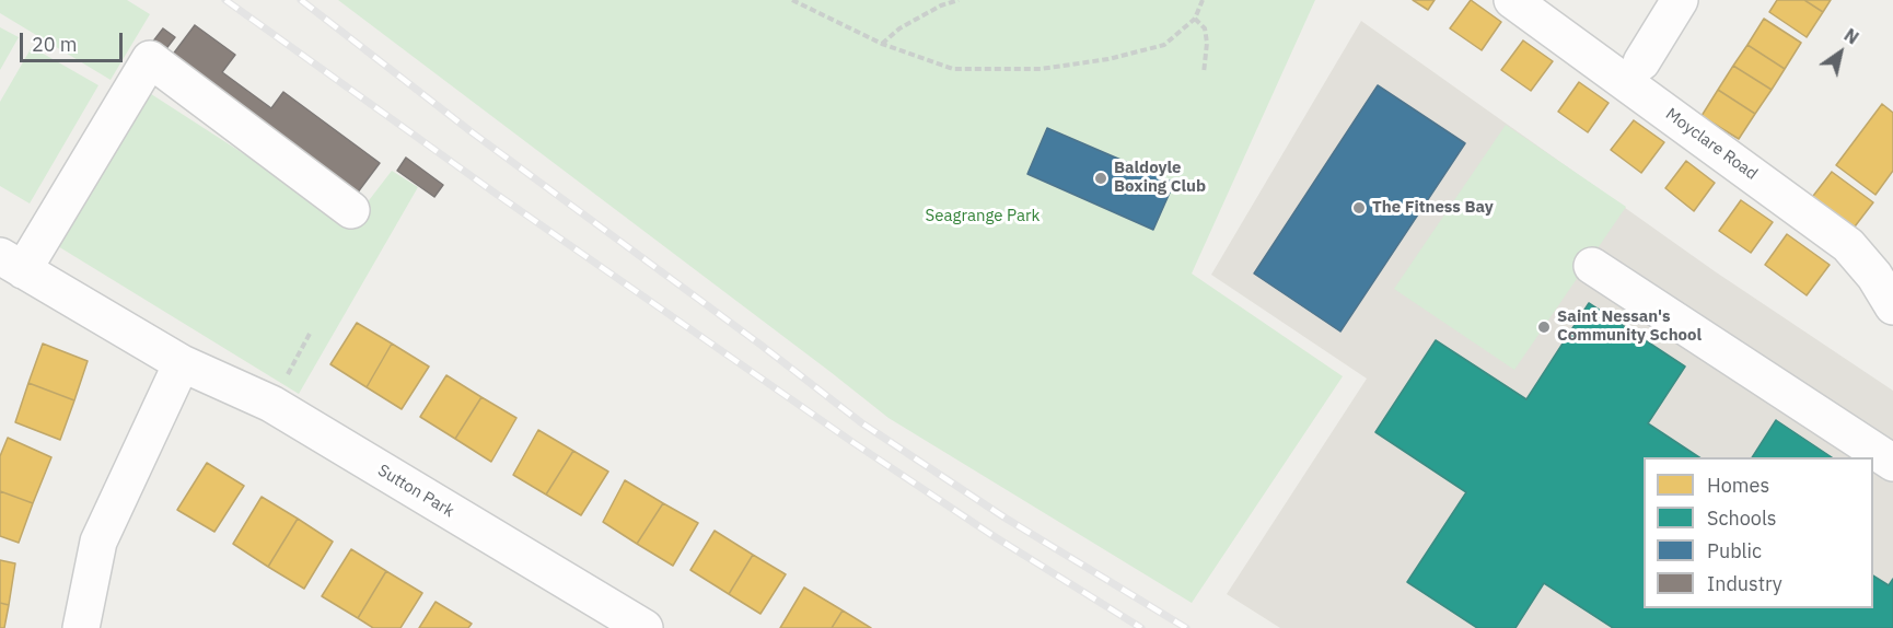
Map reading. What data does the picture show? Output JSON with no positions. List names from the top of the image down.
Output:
{
  "streets": {
    "street": ["Moyclare Road", "Sutton Park"]
  },
  "parks": ["Seagrange Park"],
  "places": ["Baldoyle Boxing Club", "The Fitness Bay", "Saint Nessan's Community School"],
  "legend": [
    "Homes",
    "Schools",
    "Public",
    "Industry"
  ],
  "scale_bar": "20 m",
  "north": "top right"
}
